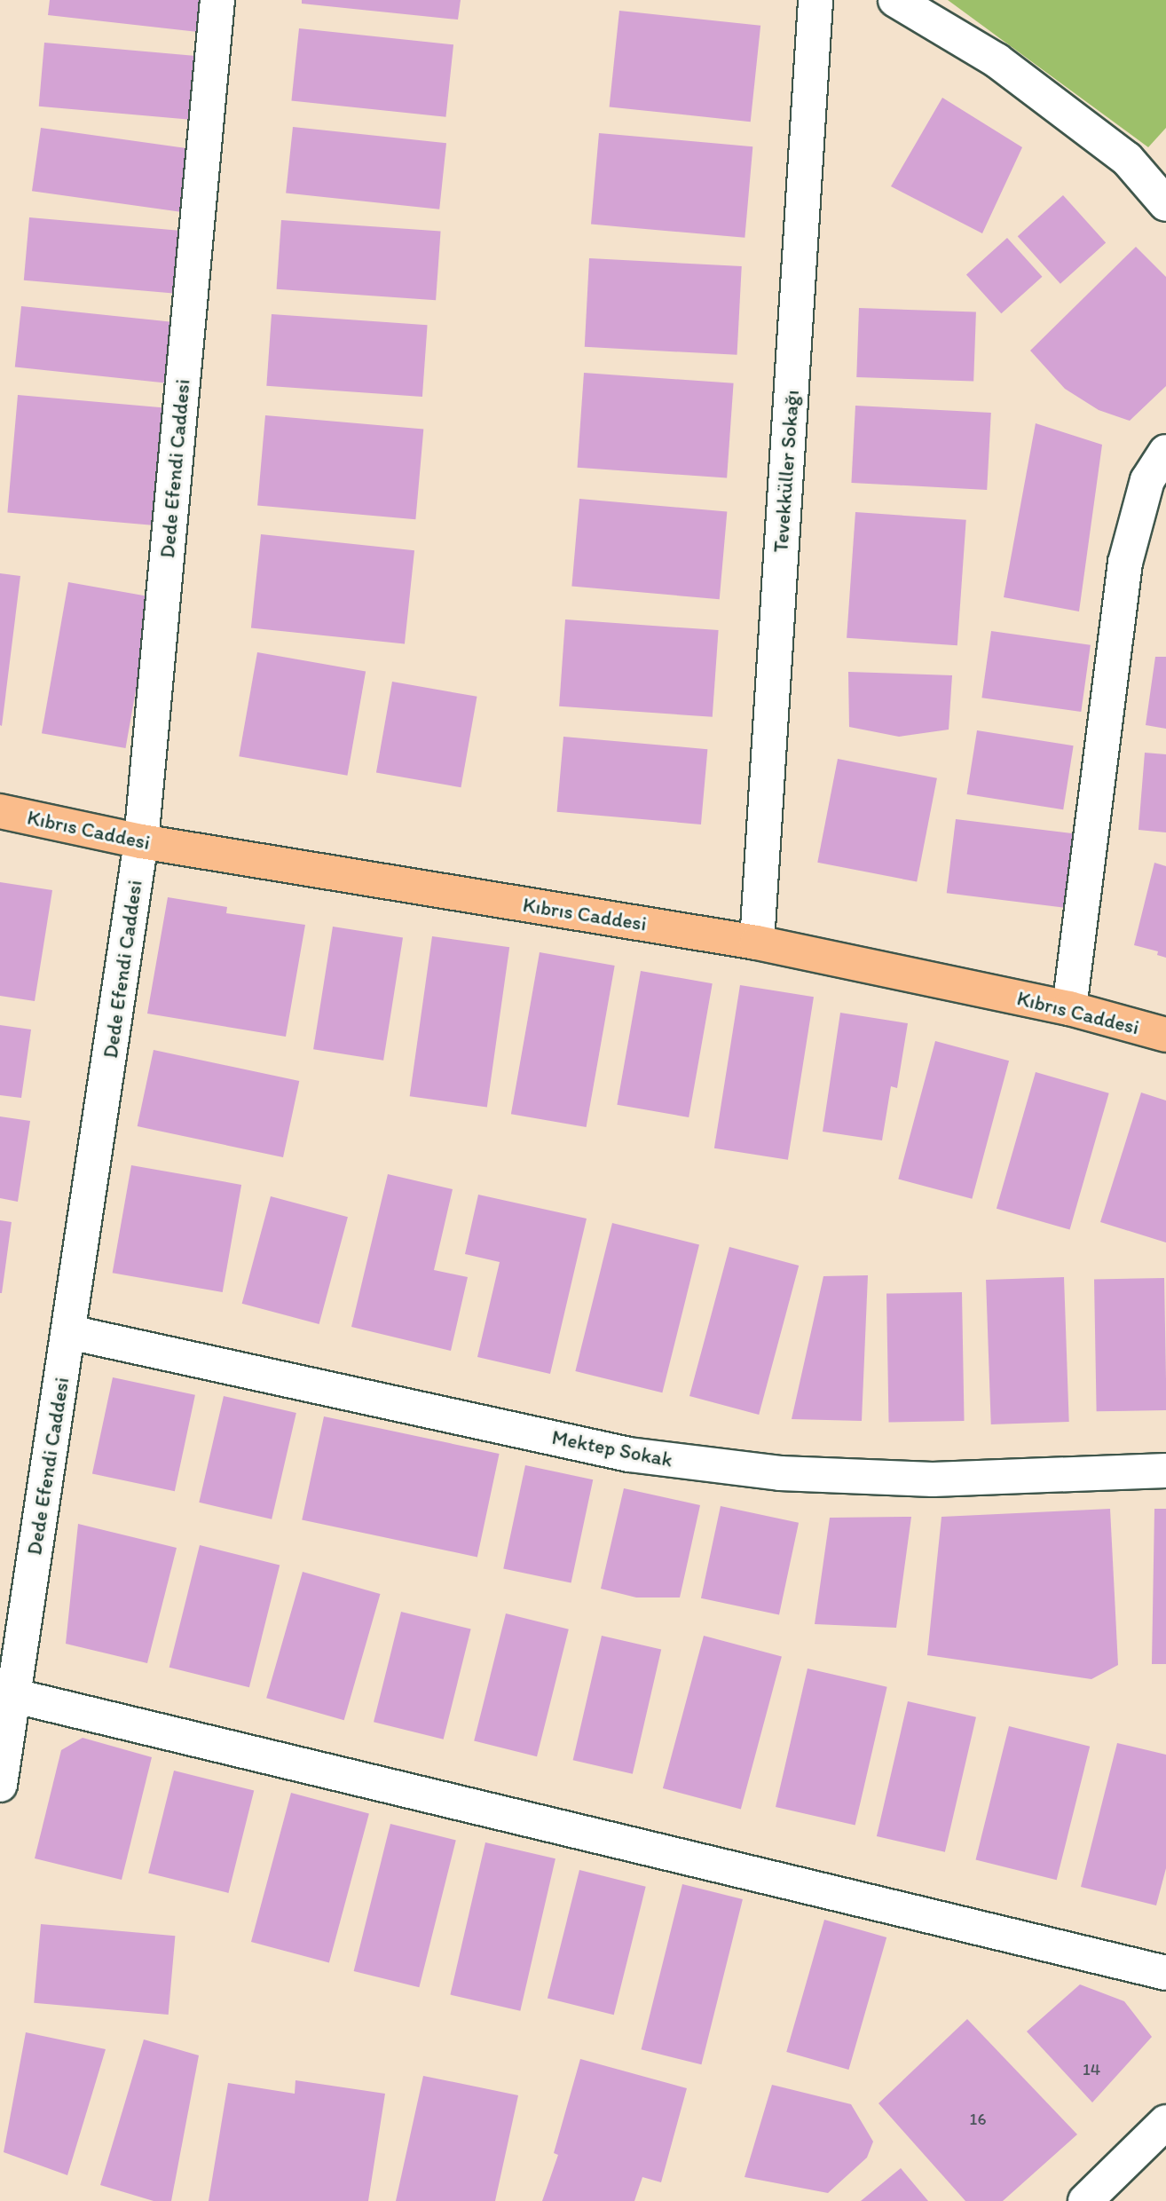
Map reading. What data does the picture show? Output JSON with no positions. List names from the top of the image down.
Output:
{
  "streets": {
    "main road": ["Kıbrıs Caddesi"],
    "street": ["Dede Efendi Caddesi", "Tevekküller Sokağı", "Mektep Sokak"]
  },
  "crossings": [
    ["Dede Efendi Caddesi", "Kıbrıs Caddesi"],
    ["Dede Efendi Caddesi", "Mektep Sokak"],
    ["Tevekküller Sokağı", "Kıbrıs Caddesi"]
  ],
  "house_numbers": ["14", "16"]
}
